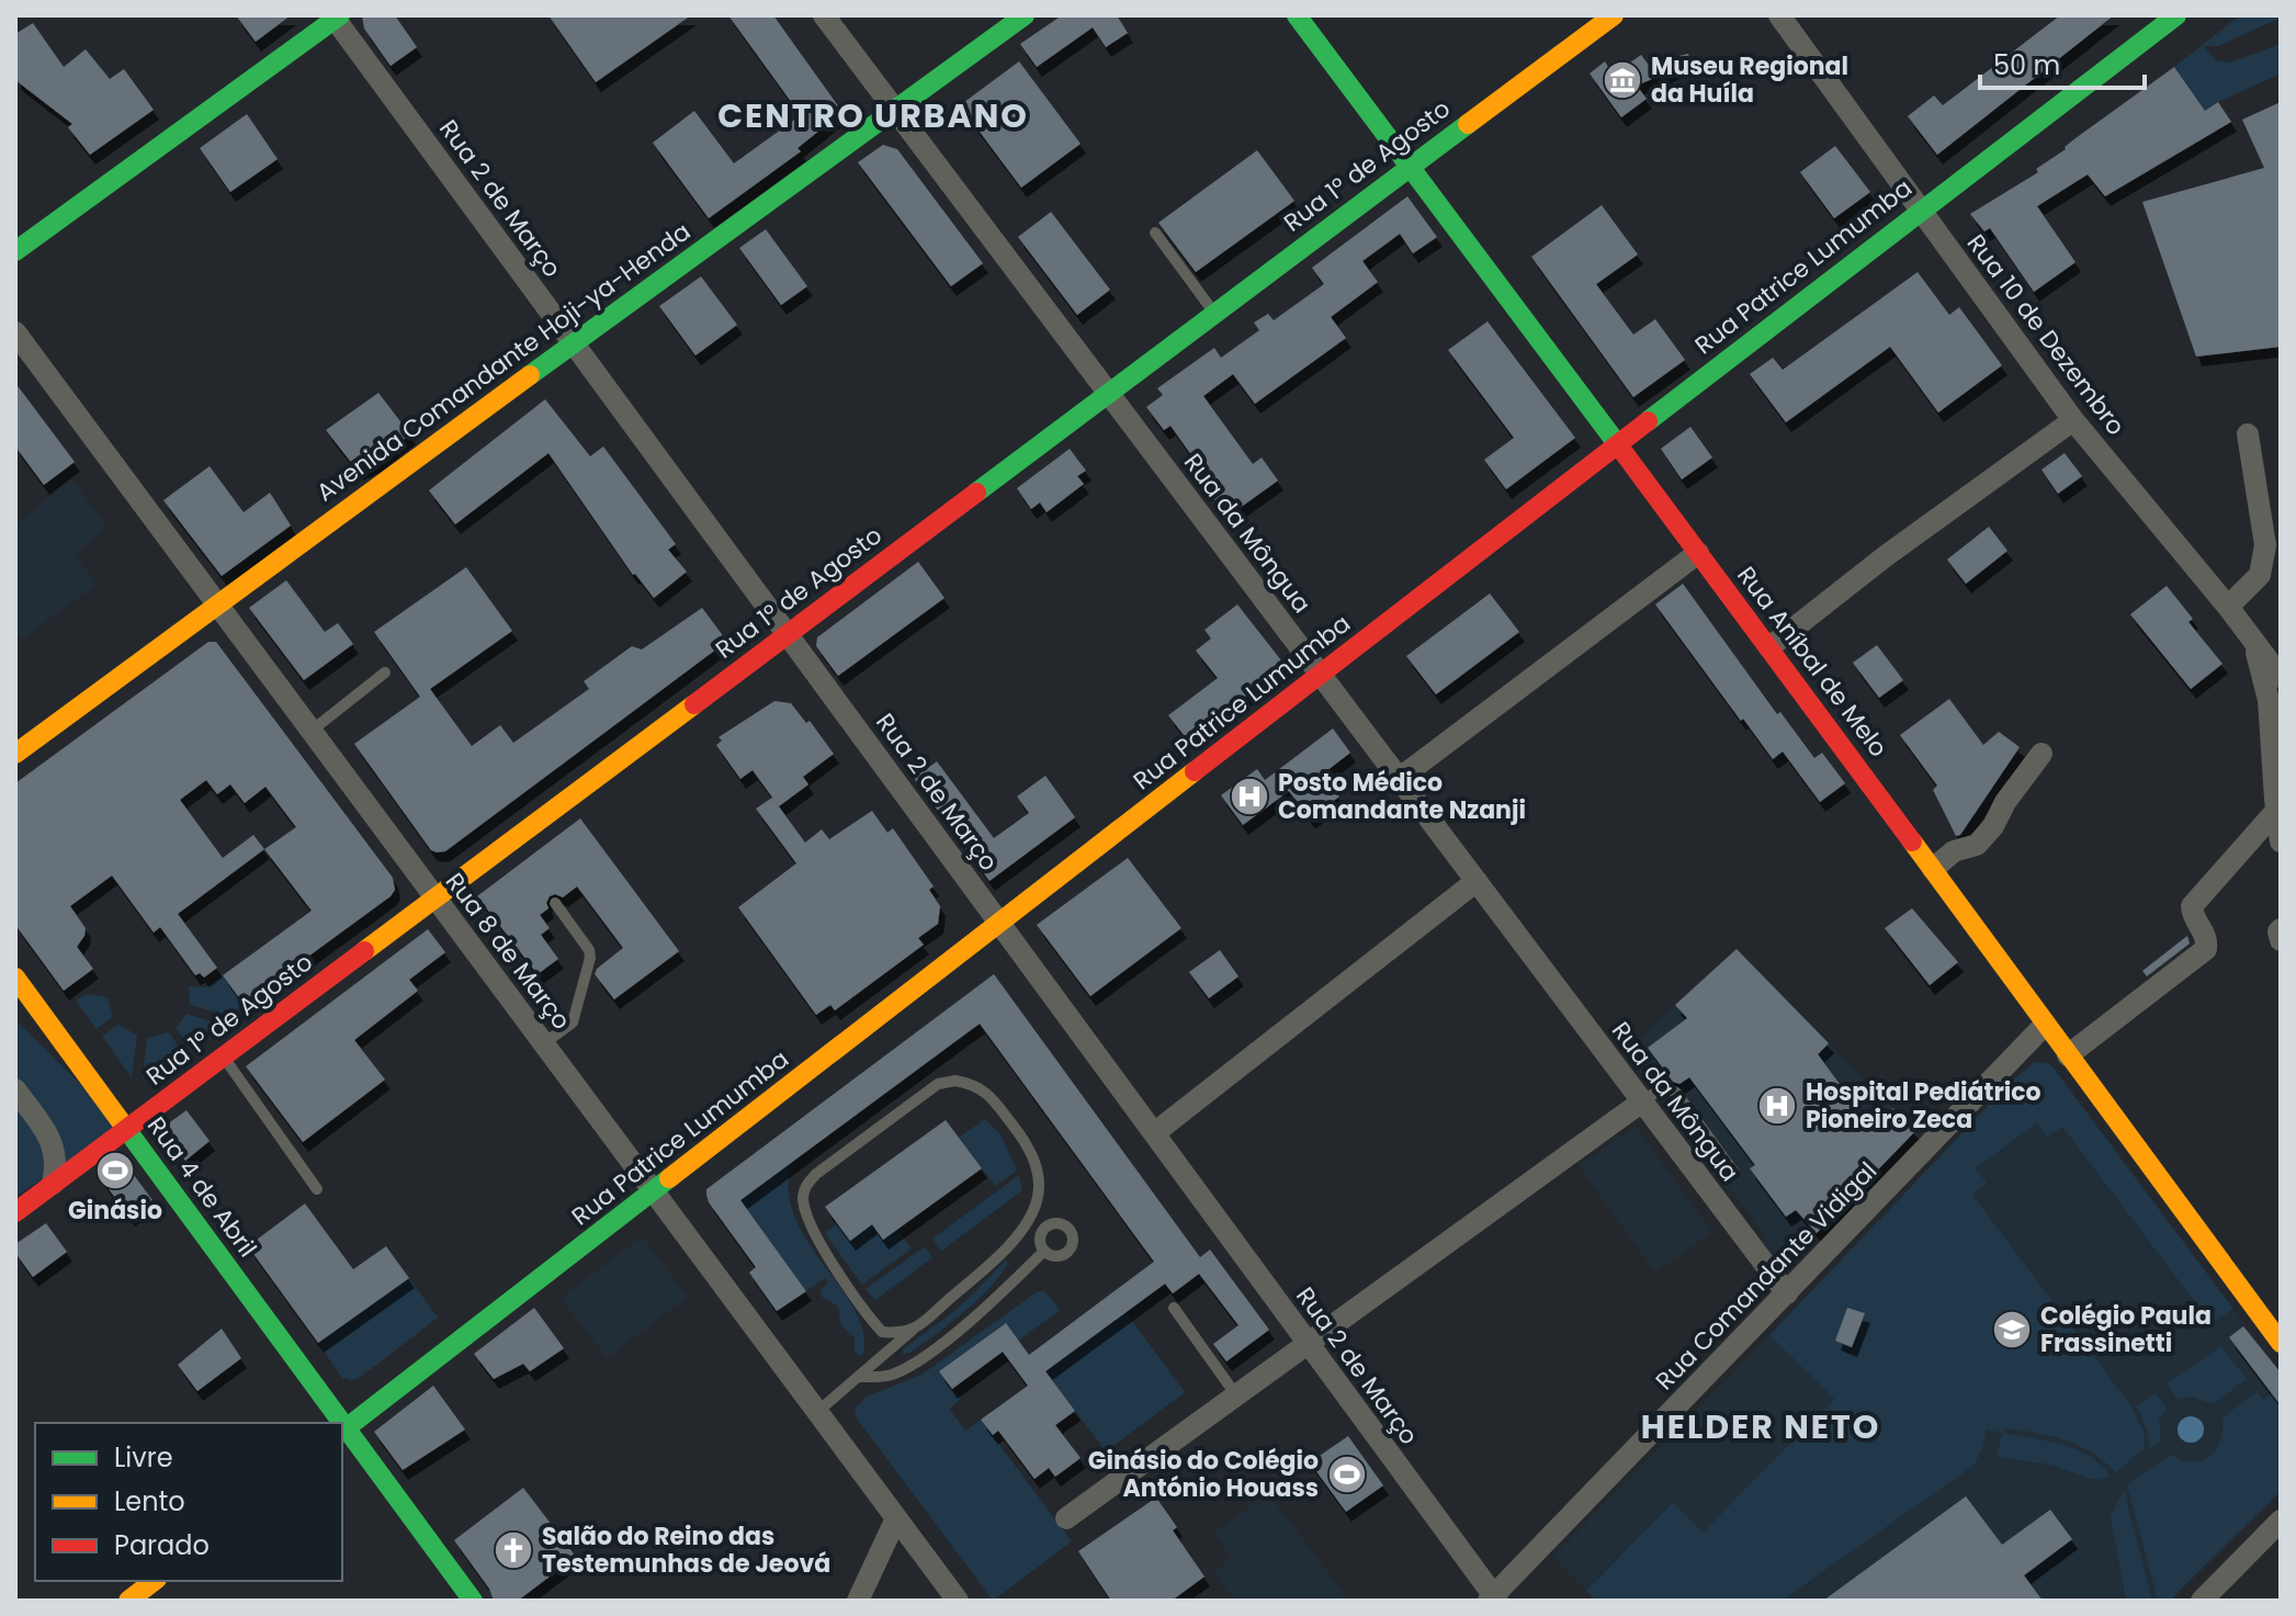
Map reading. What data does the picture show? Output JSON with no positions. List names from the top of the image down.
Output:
{
  "streets": {
    "street": [
      "Rua 1º de Agosto",
      "Rua 2 de Março",
      "Rua Patrice Lumumba",
      "Rua 10 de Dezembro",
      "Avenida Comandante Hoji-ya-Henda",
      "Rua da Môngua",
      "Rua Aníbal de Melo",
      "Rua 8 de Março",
      "Rua 4 de Abril",
      "Rua Comandante Vidigal"
    ]
  },
  "crossings": [
    ["Rua 1º de Agosto", "Rua 2 de Março"],
    ["Rua 1º de Agosto", "Rua da Môngua"],
    ["Rua 1º de Agosto", "Rua Aníbal de Melo"],
    ["Rua 1º de Agosto", "Rua 8 de Março"],
    ["Rua 1º de Agosto", "Rua 4 de Abril"],
    ["Rua 2 de Março", "Rua Patrice Lumumba"],
    ["Rua 2 de Março", "Avenida Comandante Hoji-ya-Henda"],
    ["Rua 2 de Março", "Rua Comandante Vidigal"],
    ["Rua Patrice Lumumba", "Rua 10 de Dezembro"],
    ["Rua Patrice Lumumba", "Rua da Môngua"],
    ["Rua Patrice Lumumba", "Rua Aníbal de Melo"],
    ["Rua Patrice Lumumba", "Rua 8 de Março"],
    ["Rua Patrice Lumumba", "Rua 4 de Abril"],
    ["Avenida Comandante Hoji-ya-Henda", "Rua da Môngua"],
    ["Avenida Comandante Hoji-ya-Henda", "Rua 8 de Março"],
    ["Rua da Môngua", "Rua Comandante Vidigal"],
    ["Rua Aníbal de Melo", "Rua Comandante Vidigal"]
  ],
  "districts": ["CENTRO URBANO", "HELDER NETO"],
  "places": {
    "museum": ["Museu Regional da Huíla"],
    "hospital": ["Posto Médico Comandante Nzanji", "Hospital Pediátrico Pioneiro Zeca"],
    "sports": ["Ginásio", "Ginásio do Colégio António Houass"],
    "school or university": ["Colégio Paula Frassinetti"],
    "church": ["Salão do Reino das Testemunhas de Jeová"]
  },
  "legend": ["Livre", "Lento", "Parado"],
  "scale_bar": "50 m"
}
